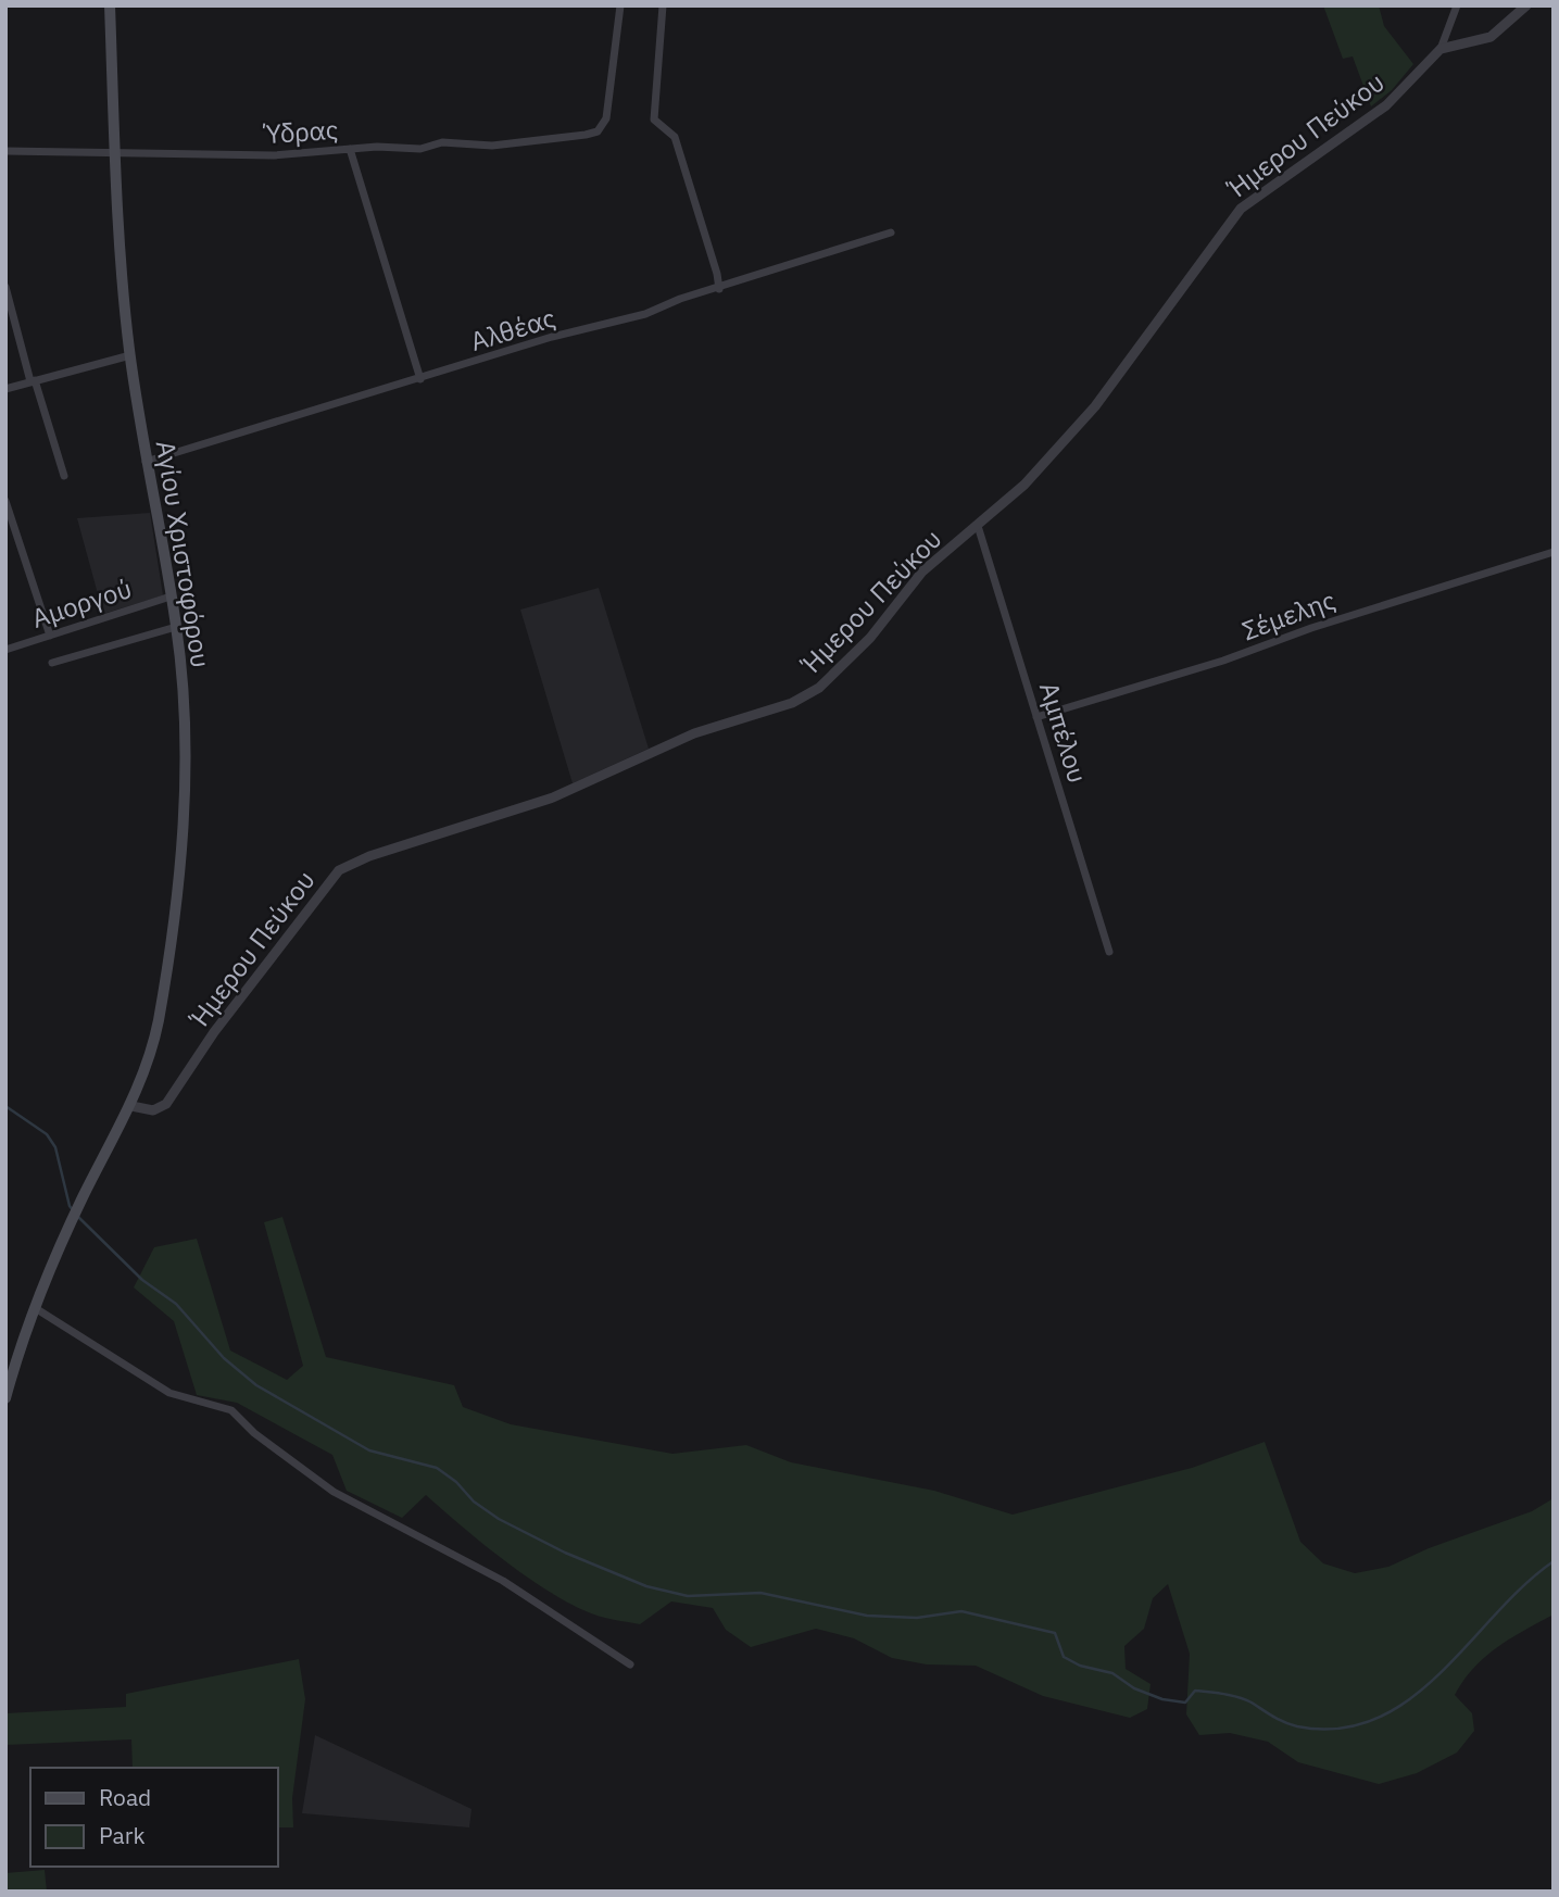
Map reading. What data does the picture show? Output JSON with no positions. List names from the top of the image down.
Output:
{
  "streets": {
    "main road": ["Αγίου Χριστοφόρου"],
    "street": [
      "Ύδρας",
      "Ήμερου Πεύκου",
      "Αλθέας",
      "Αμοργού",
      "Σέμελης",
      "Αμπέλου"
    ]
  },
  "crossings": [
    ["Ύδρας", "Αγίου Χριστοφόρου"],
    ["Ήμερου Πεύκου", "Αγίου Χριστοφόρου"],
    ["Ήμερου Πεύκου", "Αμπέλου"],
    ["Αλθέας", "Αγίου Χριστοφόρου"],
    ["Αγίου Χριστοφόρου", "Αμοργού"],
    ["Σέμελης", "Αμπέλου"]
  ],
  "legend": ["Road", "Park"]
}
